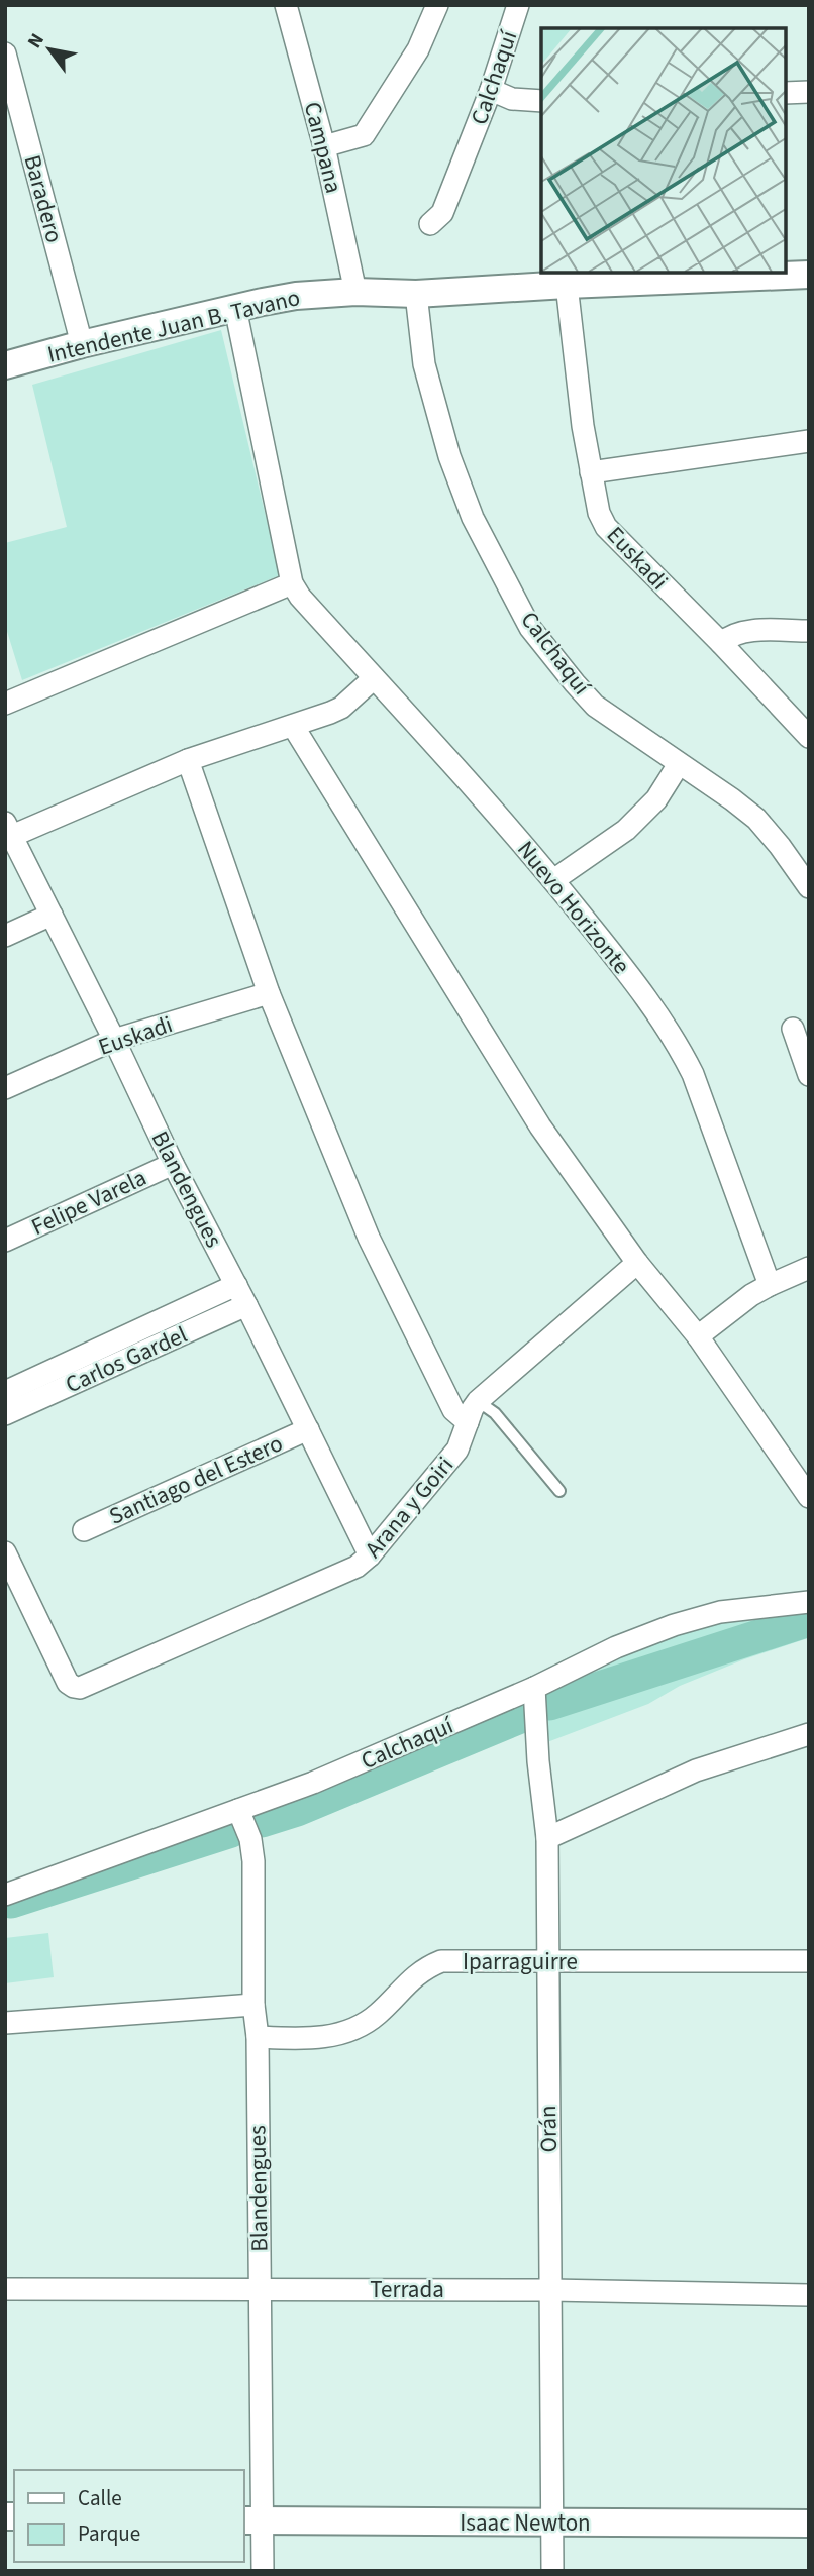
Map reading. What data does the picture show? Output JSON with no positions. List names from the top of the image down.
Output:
{
  "streets": {
    "street": [
      "Calchaquí",
      "Campana",
      "Baradero",
      "Intendente Juan B. Tavano",
      "Euskadi",
      "Nuevo Horizonte",
      "Blandengues",
      "Felipe Varela",
      "Carlos Gardel",
      "Santiago del Estero",
      "Arana y Goiri",
      "Iparraguirre",
      "Orán",
      "Terrada",
      "Isaac Newton"
    ]
  },
  "crossings": [
    ["Calchaquí", "Intendente Juan B. Tavano"],
    ["Calchaquí", "Blandengues"],
    ["Calchaquí", "Orán"],
    ["Campana", "Intendente Juan B. Tavano"],
    ["Baradero", "Intendente Juan B. Tavano"],
    ["Intendente Juan B. Tavano", "Euskadi"],
    ["Euskadi", "Blandengues"],
    ["Blandengues", "Felipe Varela"],
    ["Blandengues", "Carlos Gardel"],
    ["Blandengues", "Santiago del Estero"],
    ["Blandengues", "Arana y Goiri"],
    ["Blandengues", "Iparraguirre"],
    ["Blandengues", "Terrada"],
    ["Blandengues", "Isaac Newton"],
    ["Iparraguirre", "Orán"],
    ["Orán", "Terrada"],
    ["Orán", "Isaac Newton"]
  ],
  "legend": ["Calle", "Parque"],
  "north": "top left"
}
